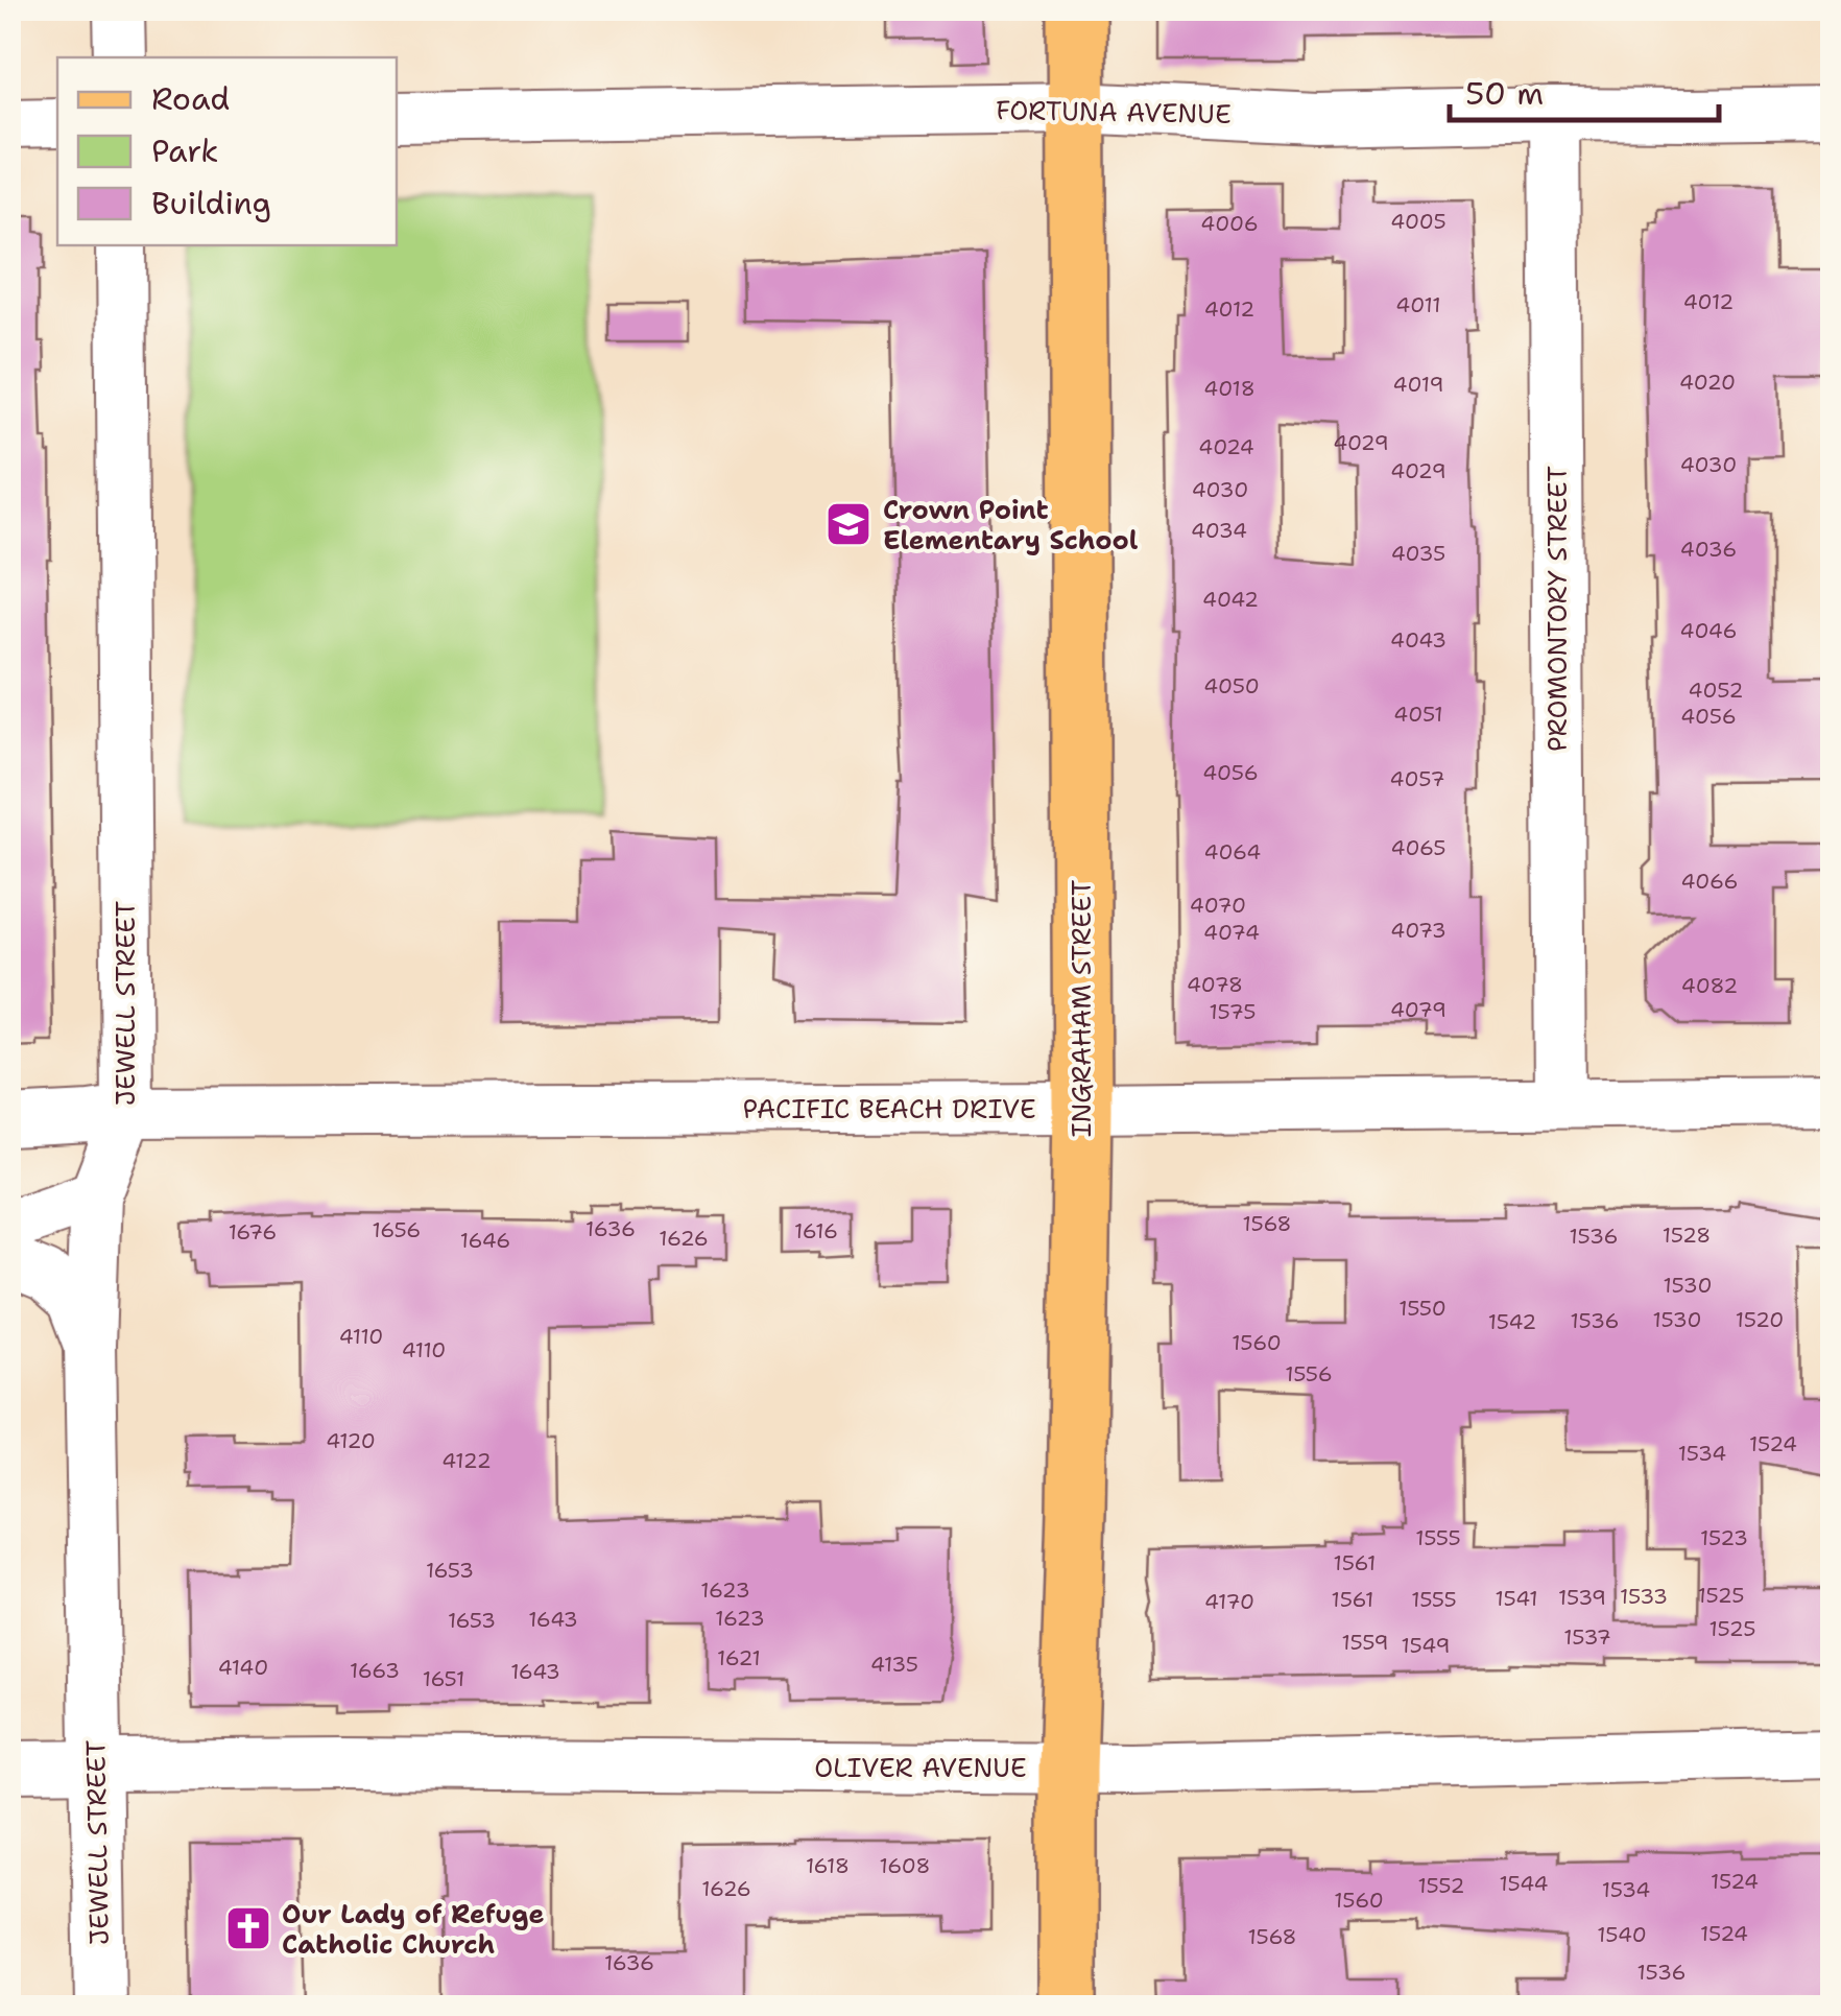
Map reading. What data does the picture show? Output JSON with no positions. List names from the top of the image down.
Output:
{
  "streets": {
    "main road": ["INGRAHAM STREET"],
    "street": [
      "FORTUNA AVENUE",
      "PROMONTORY STREET",
      "JEWELL STREET",
      "PACIFIC BEACH DRIVE",
      "OLIVER AVENUE"
    ]
  },
  "crossings": [
    ["FORTUNA AVENUE", "PROMONTORY STREET"],
    ["FORTUNA AVENUE", "INGRAHAM STREET"],
    ["PROMONTORY STREET", "PACIFIC BEACH DRIVE"],
    ["JEWELL STREET", "PACIFIC BEACH DRIVE"],
    ["JEWELL STREET", "OLIVER AVENUE"],
    ["INGRAHAM STREET", "PACIFIC BEACH DRIVE"],
    ["INGRAHAM STREET", "OLIVER AVENUE"]
  ],
  "places": {
    "school or university": ["Crown Point Elementary School"],
    "church": ["Our Lady of Refuge Catholic Church"]
  },
  "house_numbers": [
    "4005",
    "4006",
    "4012",
    "4011",
    "4012",
    "4020",
    "4019",
    "4018",
    "4029",
    "4024",
    "4030",
    "4029",
    "4030",
    "4034",
    "4036",
    "4035",
    "4042",
    "4046",
    "4043",
    "4050",
    "4052",
    "4051",
    "4056",
    "4056",
    "4057",
    "4065",
    "4064",
    "4066",
    "4070",
    "4073",
    "4074",
    "4078",
    "4082",
    "4079",
    "1575",
    "1568",
    "1636",
    "1656",
    "1616",
    "1676",
    "1528",
    "1536",
    "1626",
    "1646",
    "1530",
    "1550",
    "1530",
    "1520",
    "1536",
    "1542",
    "4110",
    "1560",
    "4110",
    "1556",
    "4120",
    "1524",
    "1534",
    "4122",
    "1555",
    "1523",
    "1561",
    "1653",
    "1623",
    "1525",
    "1533",
    "1539",
    "1541",
    "1561",
    "1555",
    "4170",
    "1623",
    "1643",
    "1653",
    "1525",
    "1537",
    "1559",
    "1549",
    "1621",
    "4135",
    "4140",
    "1663",
    "1643",
    "1651",
    "1618",
    "1608",
    "1524",
    "1544",
    "1552",
    "1626",
    "1534",
    "1560",
    "1524",
    "1540",
    "1568",
    "1636",
    "1536"
  ],
  "legend": ["Road", "Park", "Building"],
  "scale_bar": "50 m"
}
